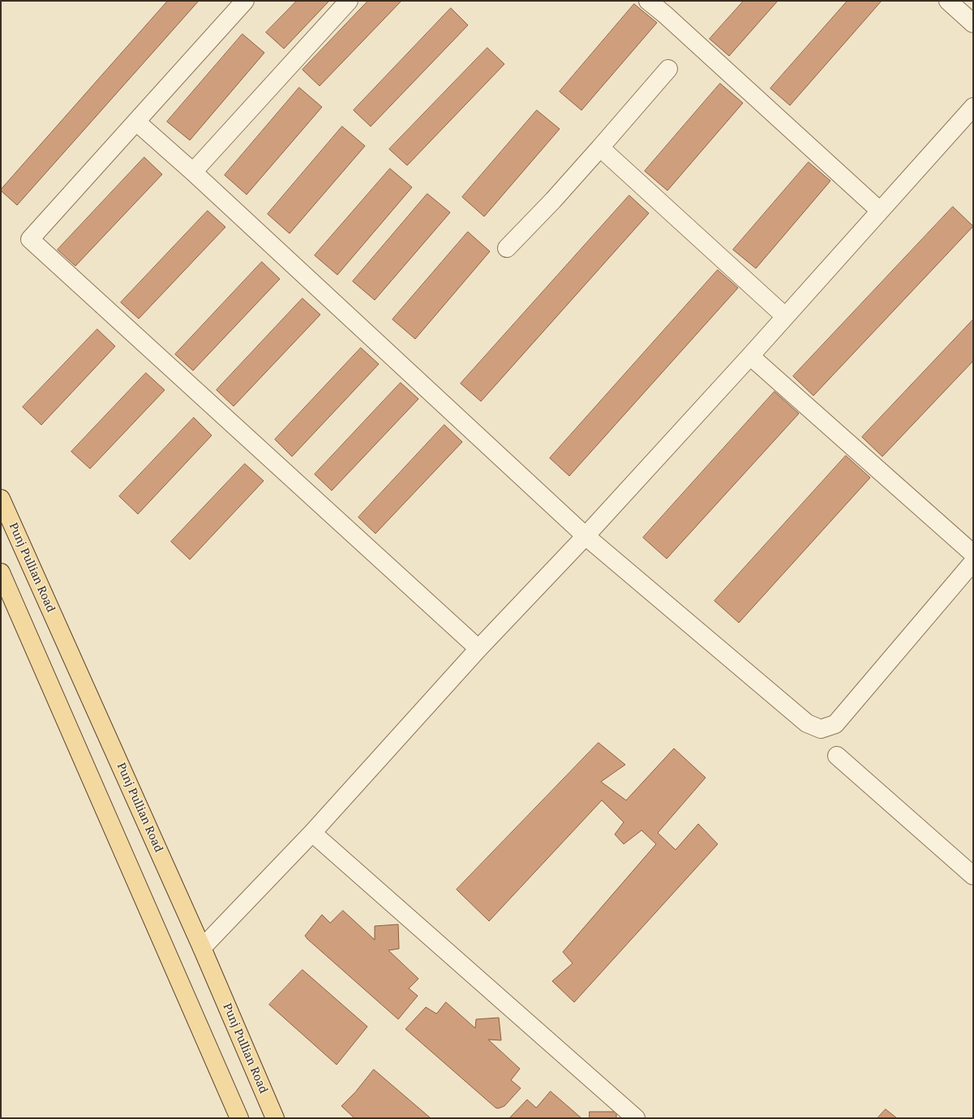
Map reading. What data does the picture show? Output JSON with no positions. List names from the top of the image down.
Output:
{
  "streets": {
    "main road": ["Punj Pullian Road"]
  }
}
